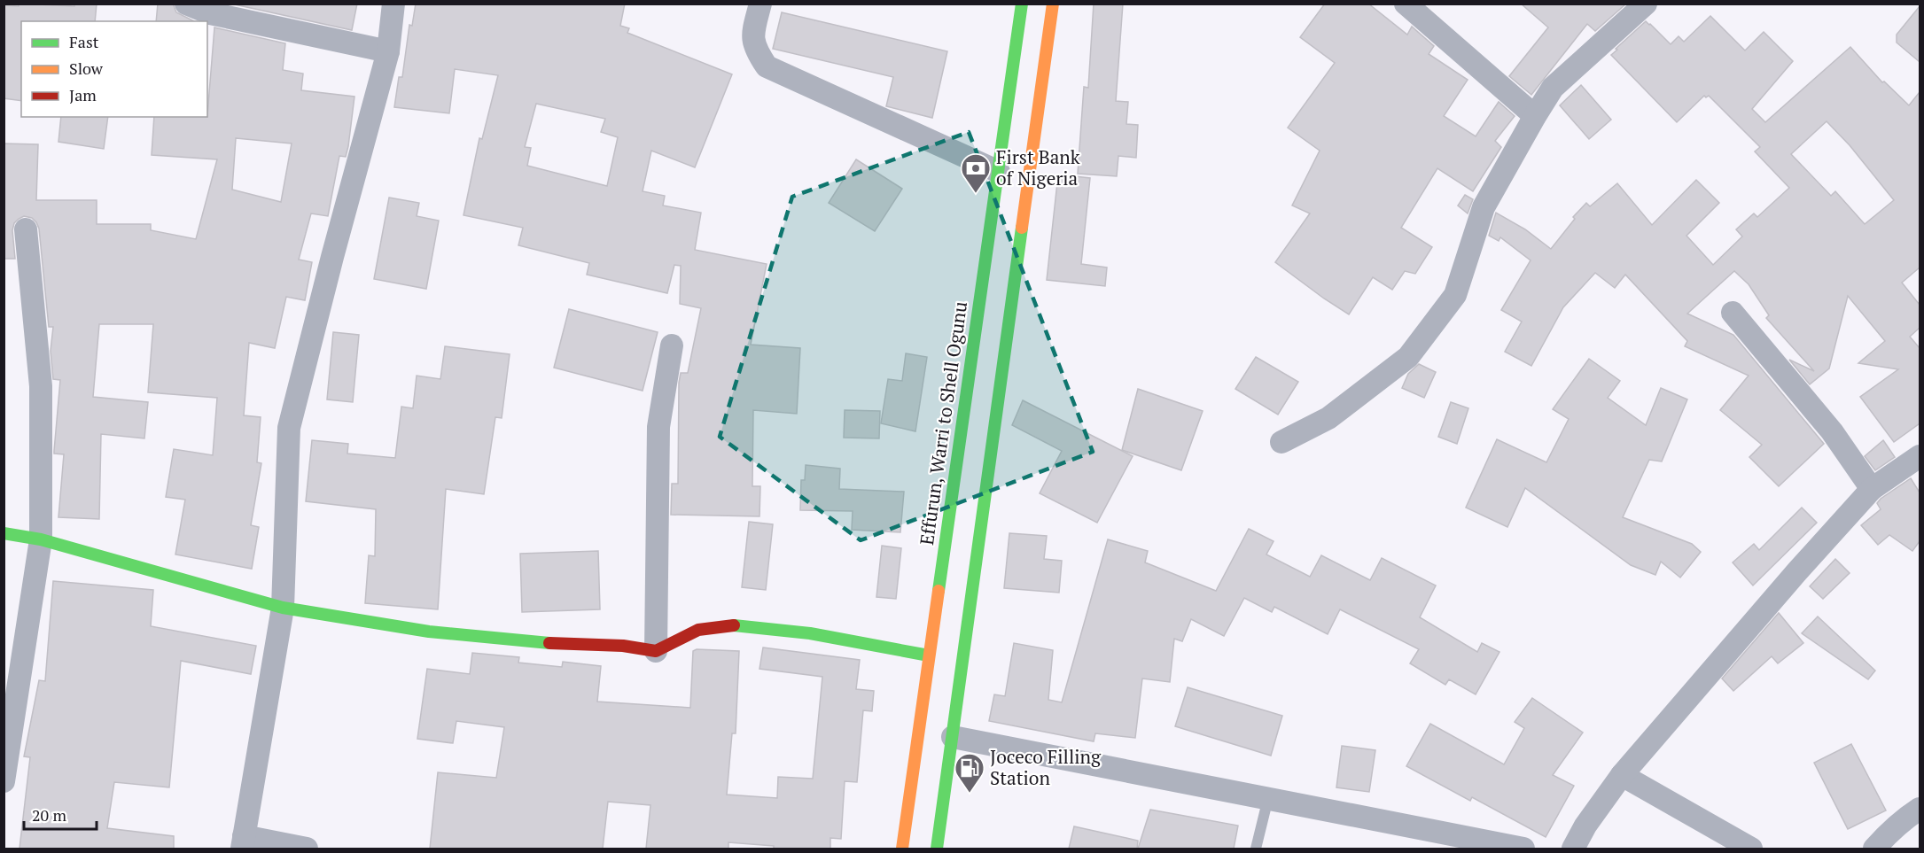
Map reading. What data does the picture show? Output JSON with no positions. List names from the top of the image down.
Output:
{
  "streets": {
    "street": ["Effurun, Warri to Shell Ogunu"]
  },
  "places": {
    "bank": ["First Bank of Nigeria"],
    "fuel station": ["Joceco Filling Station"]
  },
  "legend": ["Fast", "Slow", "Jam"],
  "scale_bar": "20 m"
}
